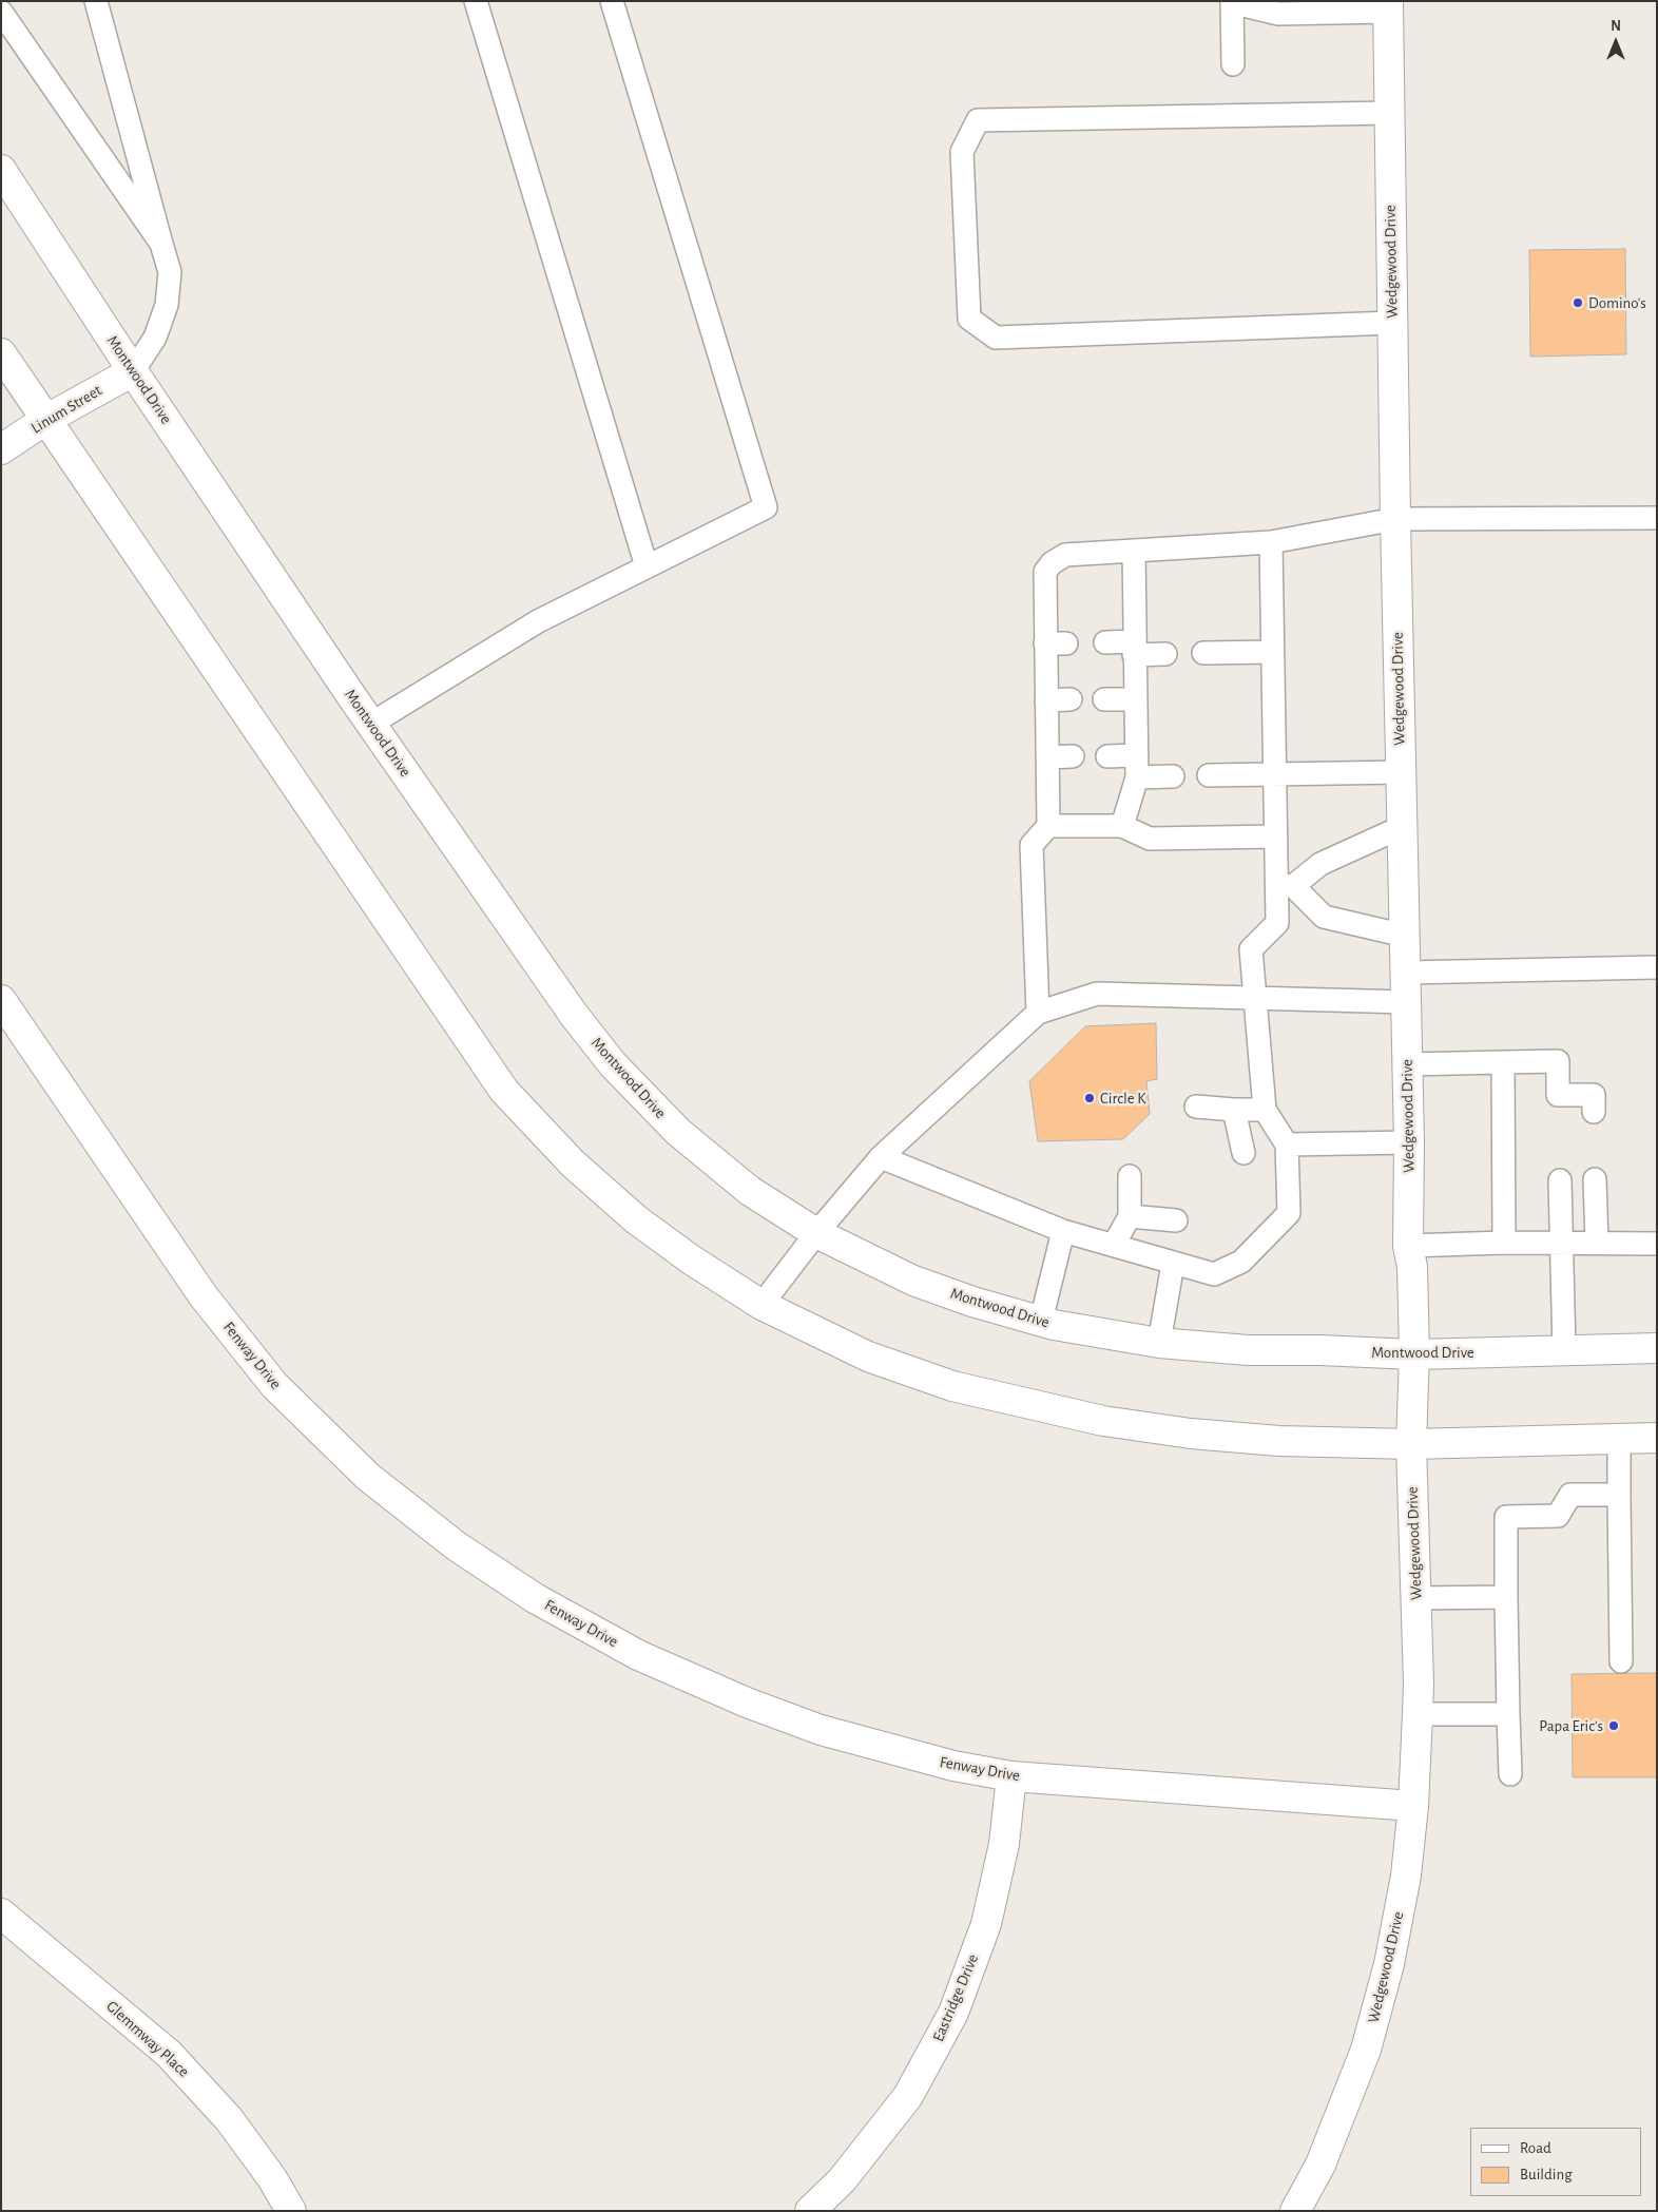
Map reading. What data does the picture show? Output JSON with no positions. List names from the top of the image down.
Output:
{
  "streets": {
    "street": [
      "Wedgewood Drive",
      "Montwood Drive",
      "Linum Street",
      "Fenway Drive",
      "Eastridge Drive",
      "Glemmway Place"
    ]
  },
  "crossings": [
    ["Wedgewood Drive", "Montwood Drive"],
    ["Wedgewood Drive", "Fenway Drive"],
    ["Montwood Drive", "Linum Street"],
    ["Fenway Drive", "Eastridge Drive"]
  ],
  "places": ["Domino's", "Circle K", "Papa Eric's"],
  "legend": ["Road", "Building"],
  "north": "top"
}
